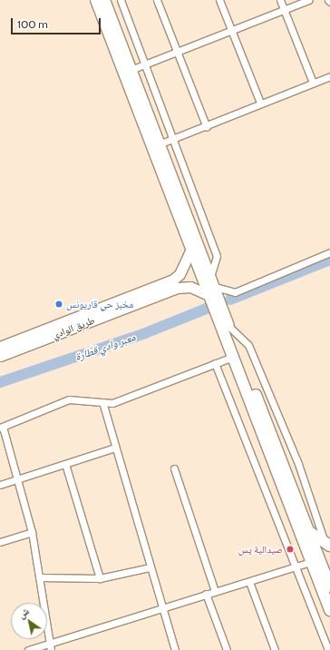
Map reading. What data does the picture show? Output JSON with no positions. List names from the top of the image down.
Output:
{
  "streets": {
    "main road": ["طريق الوادي"]
  },
  "water": ["معبر وادي قطّارة"],
  "places": ["مخبز حي قاريونس", "صيدالية يس"],
  "scale_bar": "100 m",
  "north": "top left"
}
